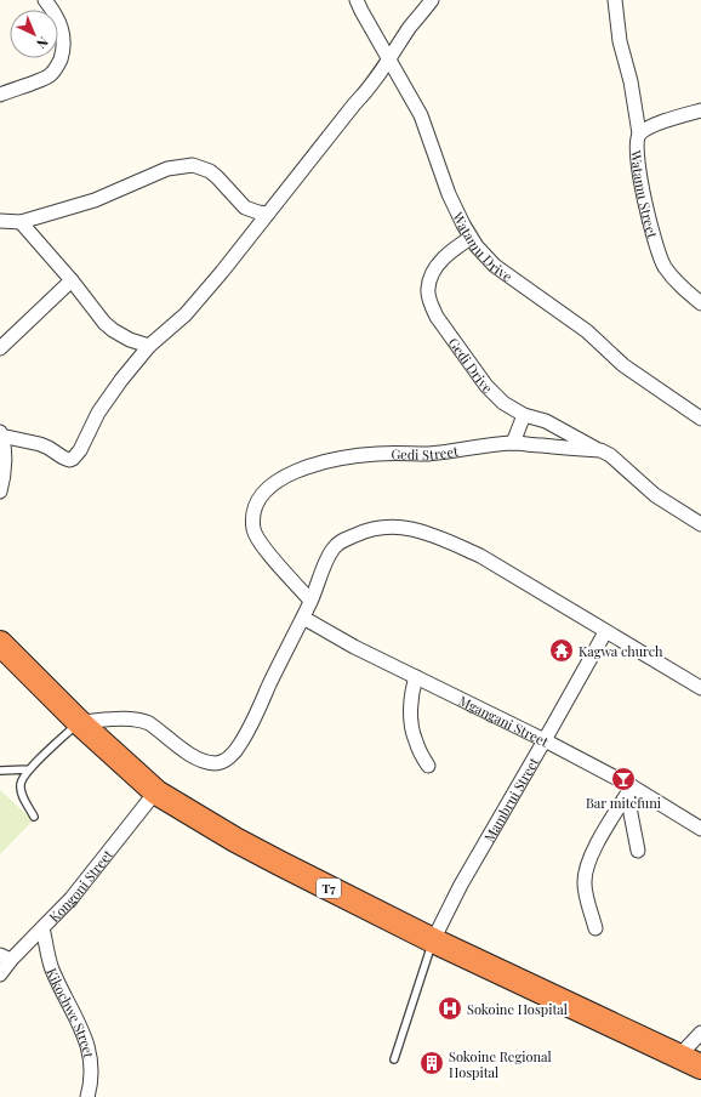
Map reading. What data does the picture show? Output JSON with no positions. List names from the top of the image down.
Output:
{
  "streets": {
    "highway": ["T7"],
    "street": [
      "Watamu Street",
      "Watamu Drive",
      "Gedi Drive",
      "Gedi Street",
      "Mgangani Street",
      "Mambrui Street",
      "Kongoni Street",
      "Kikochwe Street"
    ]
  },
  "crossings": [
    ["Watamu Drive", "Gedi Drive"],
    ["Gedi Drive", "Gedi Street"],
    ["Mgangani Street", "Mambrui Street"],
    ["Mambrui Street", "T7"],
    ["Kongoni Street", "T7"],
    ["Kongoni Street", "Kikochwe Street"]
  ],
  "places": {
    "temple": ["Kagwa church"],
    "bar": ["Bar mitefuni"],
    "hospital": ["Sokoine Hospital"],
    "building": ["Sokoine Regional Hospital"]
  },
  "north": "bottom right"
}
